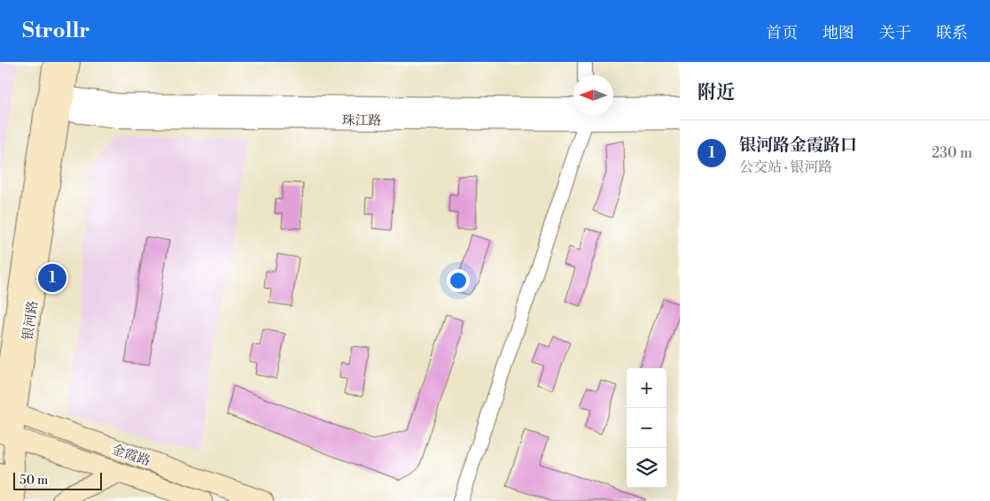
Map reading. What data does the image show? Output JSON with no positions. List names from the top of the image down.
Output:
{
  "streets": {
    "main road": ["银河路", "金霞路"],
    "street": ["珠江路"]
  },
  "crossings": [
    ["珠江路", "银河路"],
    ["银河路", "金霞路"]
  ],
  "scale_bar": "50 m",
  "north": "left",
  "page": {
    "header": "Strollr",
    "nav": [
      "首页",
      "地图",
      "关于",
      "联系"
    ],
    "heading": "附近",
    "list": [
      {
        "mark": "1",
        "name": "银河路金霞路口",
        "note": "公交站 · 银河路",
        "value": "230 m"
      }
    ],
    "pins": "1",
    "map_buttons": ["+", "−"],
    "scale": "50 m"
  }
}
